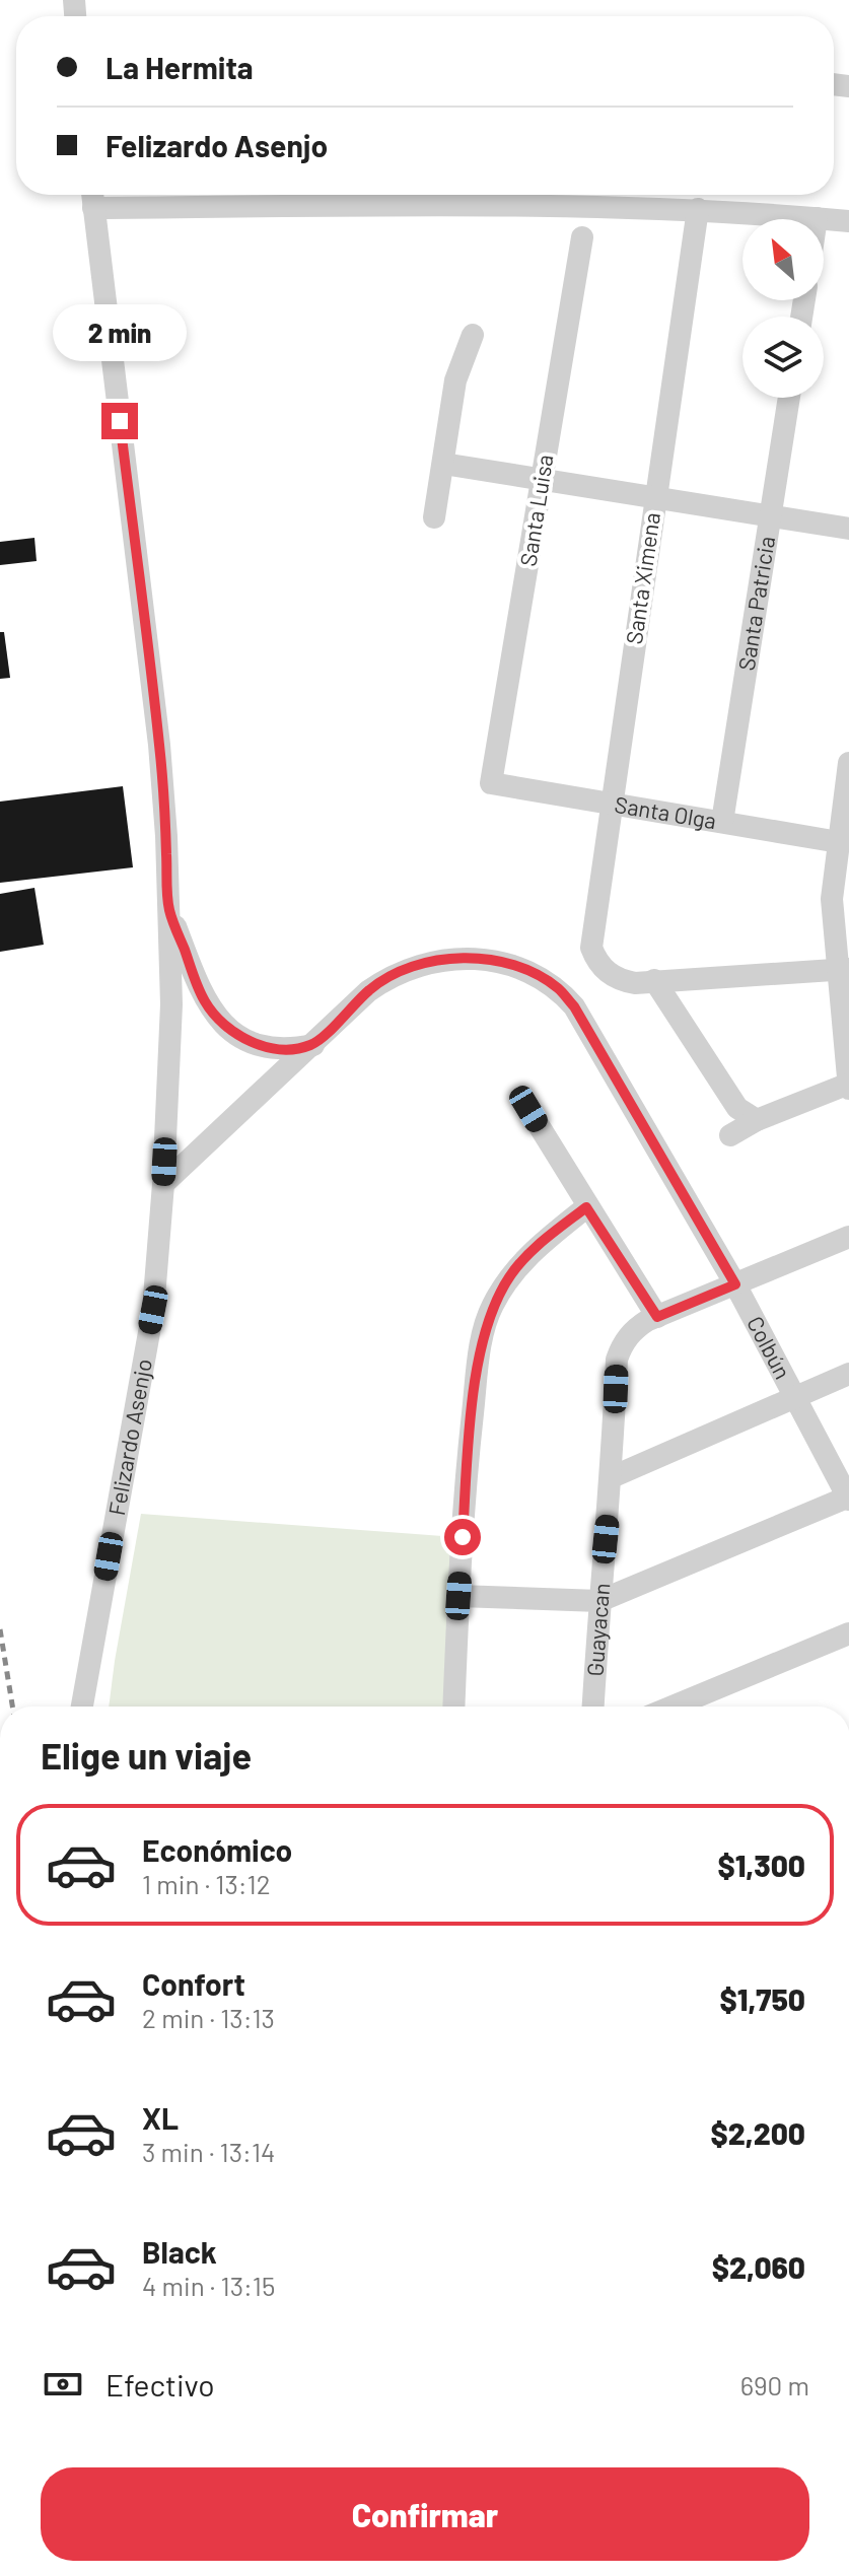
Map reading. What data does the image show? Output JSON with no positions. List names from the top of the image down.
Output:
{
  "streets": {
    "street": [
      "Santa Luisa",
      "Santa Ximena",
      "Santa Patricia",
      "Santa Olga",
      "Colbún",
      "Felizardo Asenjo",
      "Guayacan"
    ]
  },
  "crossings": [
    ["Santa Luisa", "Santa Olga"],
    ["Santa Ximena", "Santa Olga"],
    ["Santa Patricia", "Santa Olga"],
    ["Colbún", "Felizardo Asenjo"],
    ["Colbún", "Guayacan"]
  ],
  "north": "top left",
  "page": {
    "banner": ["La Hermita", "Felizardo Asenjo"],
    "bubble": "2 min",
    "heading": "Elige un viaje",
    "list": [
      {
        "name": "Económico",
        "note": "1 min · 13:12",
        "value": "$1,300"
      },
      {
        "name": "Confort",
        "note": "2 min · 13:13",
        "value": "$1,750"
      },
      {
        "name": "XL",
        "note": "3 min · 13:14",
        "value": "$2,200"
      },
      {
        "name": "Black",
        "note": "4 min · 13:15",
        "value": "$2,060"
      }
    ],
    "pay": ["Efectivo", "690 m"],
    "buttons": "Confirmar"
  }
}
